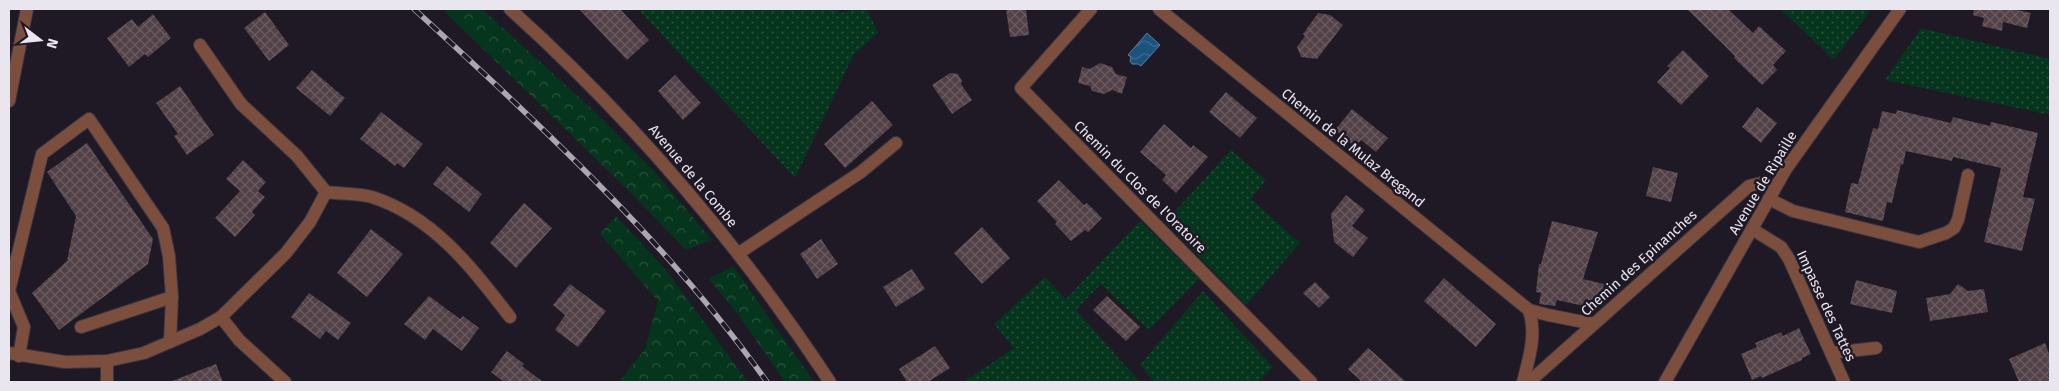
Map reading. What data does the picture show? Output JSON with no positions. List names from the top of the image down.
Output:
{
  "streets": {
    "street": [
      "Chemin de la Mulaz Bregand",
      "Avenue de la Combe",
      "Avenue de Ripaille",
      "Chemin du Clos de l'Oratoire",
      "Chemin des Epinanches",
      "Impasse des Tattes"
    ]
  },
  "crossings": [
    ["Chemin de la Mulaz Bregand", "Chemin des Epinanches"],
    ["Avenue de Ripaille", "Chemin des Epinanches"],
    ["Avenue de Ripaille", "Impasse des Tattes"]
  ],
  "north": "right"
}
